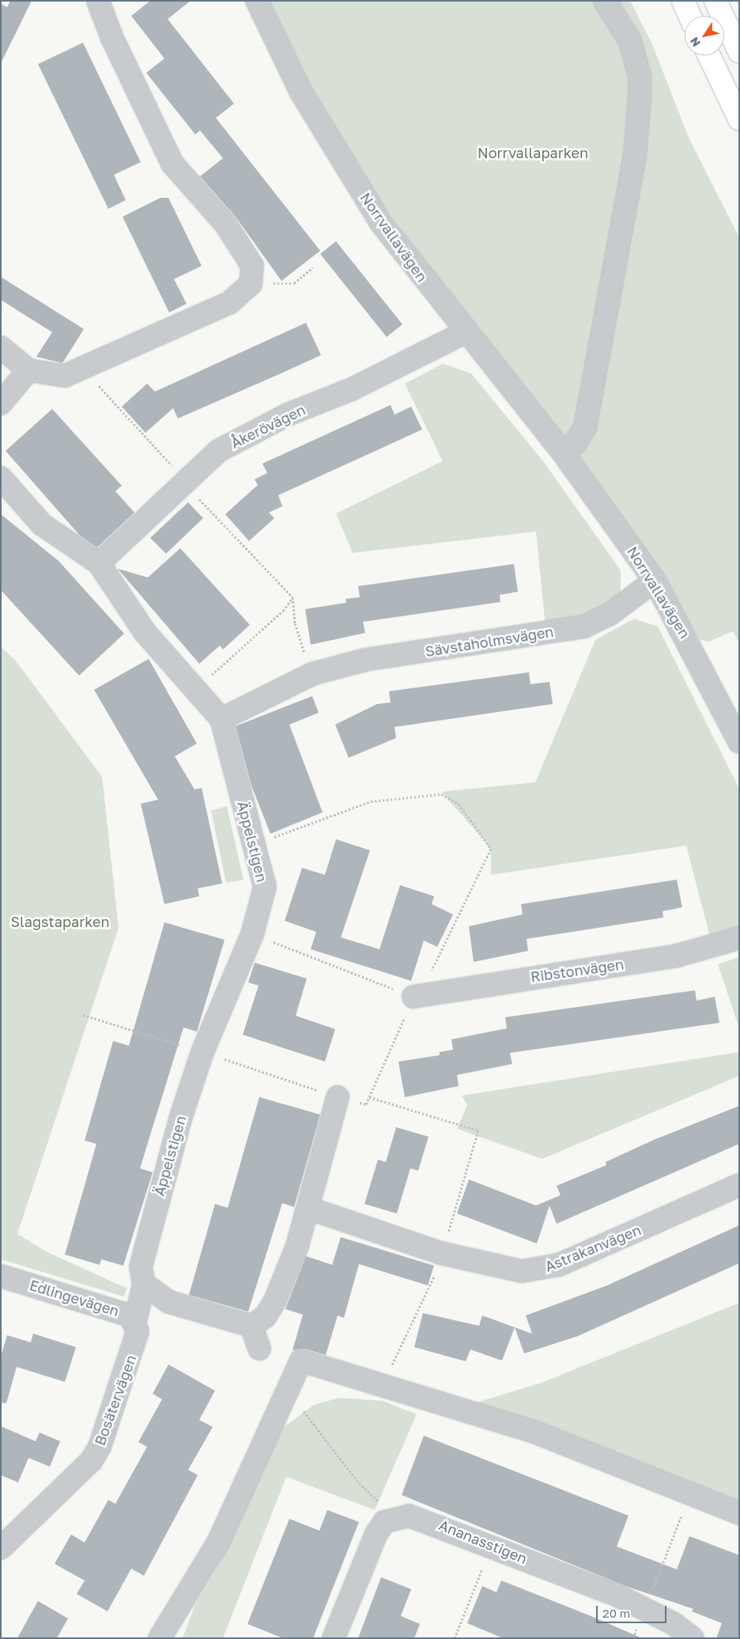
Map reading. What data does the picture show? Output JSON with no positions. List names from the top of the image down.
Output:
{
  "streets": {
    "street": [
      "Norrvallavägen",
      "Åkerövägen",
      "Sävstaholmsvägen",
      "Äppelstigen",
      "Ribstonvägen",
      "Astrakanvägen",
      "Edlingevägen",
      "Bosätervägen",
      "Ananasstigen"
    ]
  },
  "crossings": [
    ["Norrvallavägen", "Åkerövägen"],
    ["Norrvallavägen", "Sävstaholmsvägen"],
    ["Åkerövägen", "Äppelstigen"],
    ["Sävstaholmsvägen", "Äppelstigen"],
    ["Äppelstigen", "Edlingevägen"],
    ["Äppelstigen", "Bosätervägen"],
    ["Edlingevägen", "Bosätervägen"]
  ],
  "parks": ["Norrvallaparken", "Slagstaparken"],
  "scale_bar": "20 m",
  "north": "bottom left"
}
